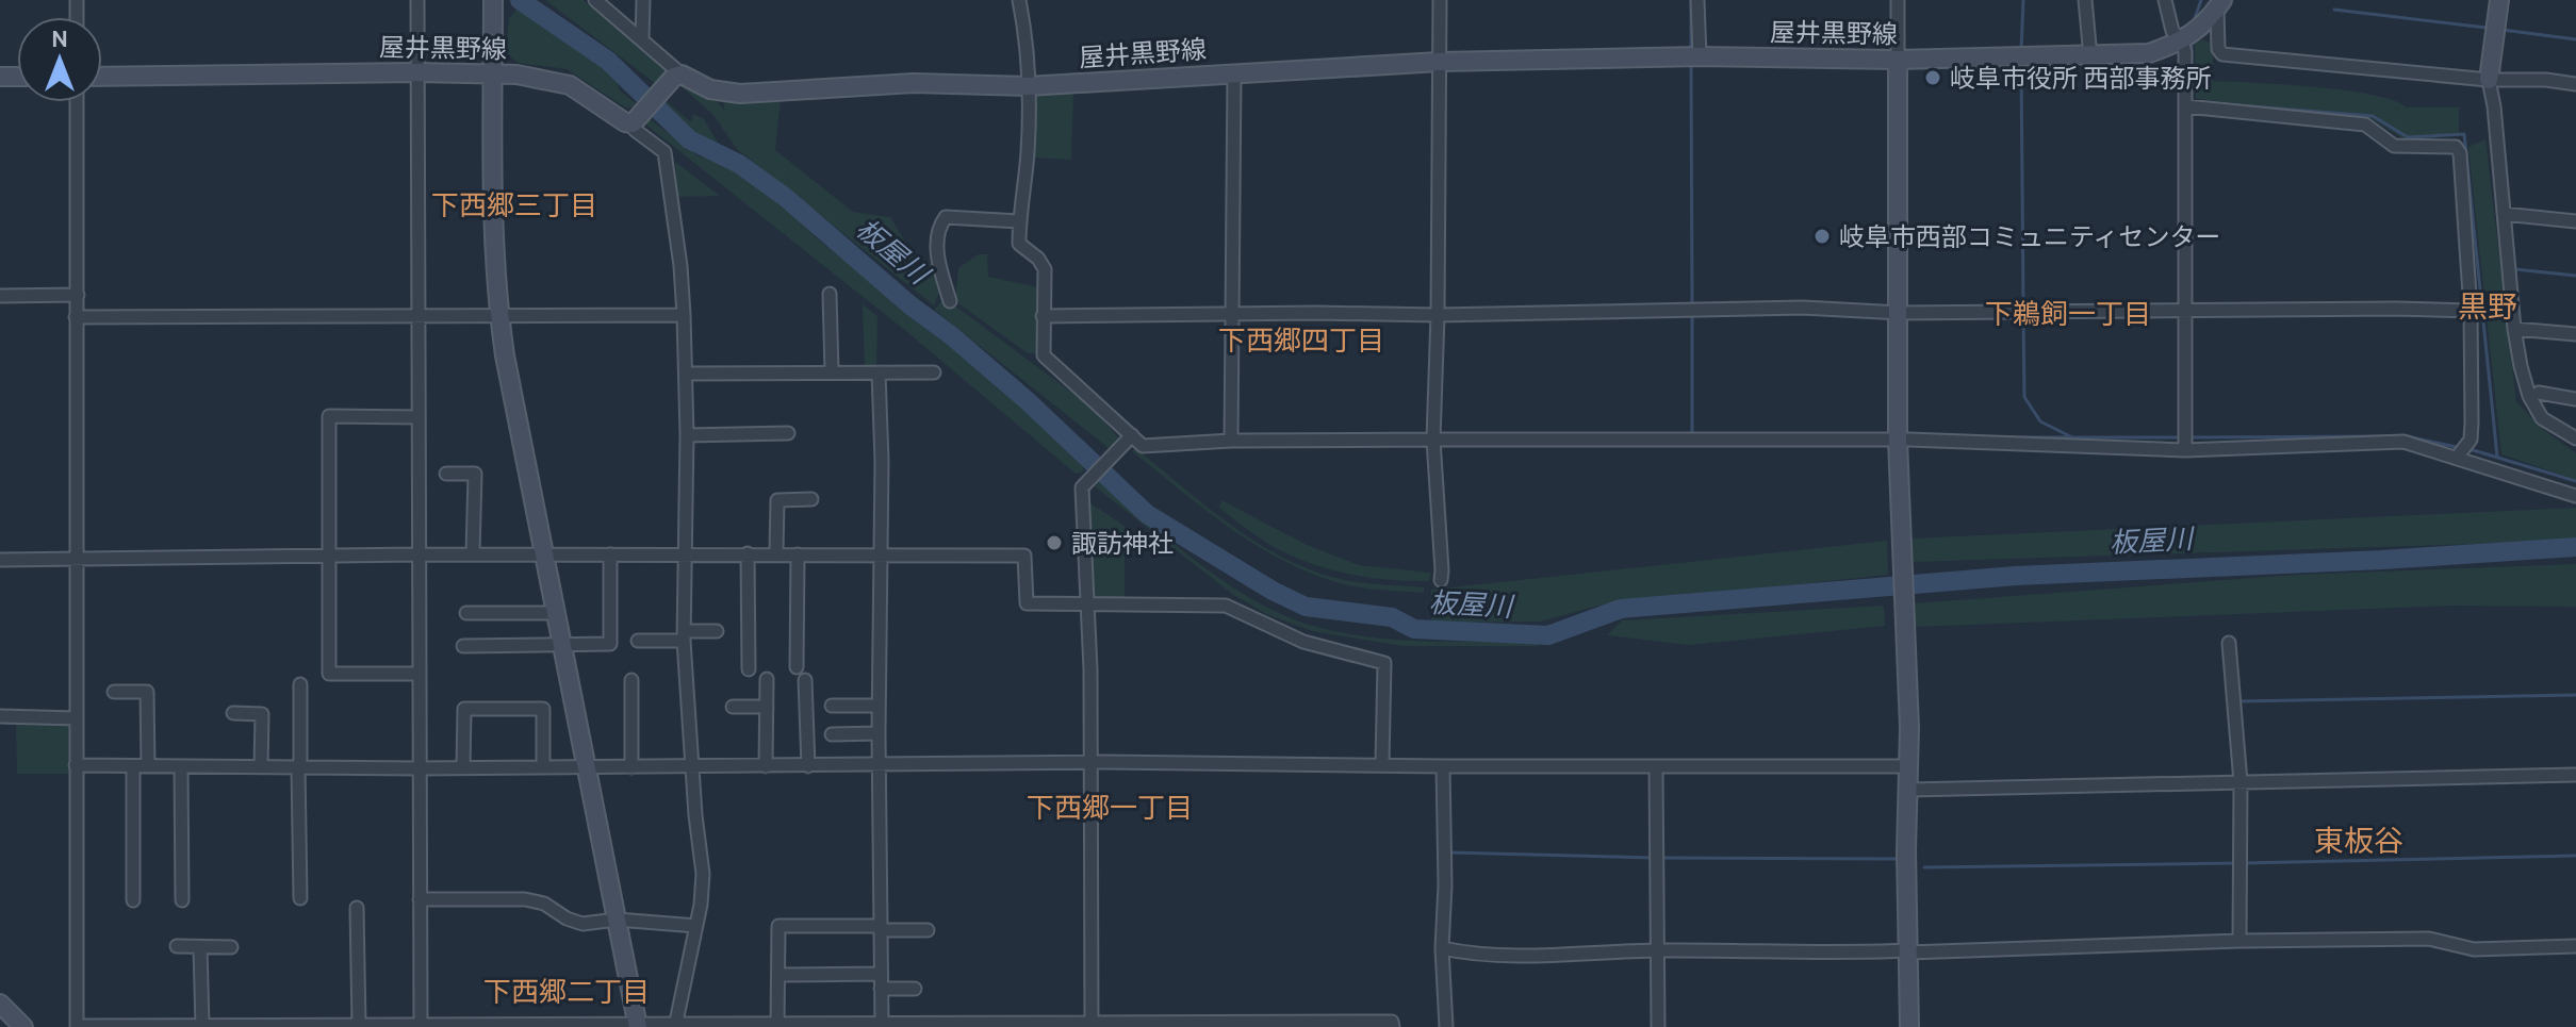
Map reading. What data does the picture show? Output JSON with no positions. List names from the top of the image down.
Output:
{
  "streets": {
    "main road": ["屋井黒野線"]
  },
  "districts": [
    "下西郷三丁目",
    "黒野",
    "下鵜飼一丁目",
    "下西郷四丁目",
    "下西郷一丁目",
    "東板谷",
    "下西郷二丁目"
  ],
  "water": ["板屋川"],
  "places": ["岐阜市役所 西部事務所", "岐阜市西部コミュニティセンター", "諏訪神社"],
  "north": "top"
}
